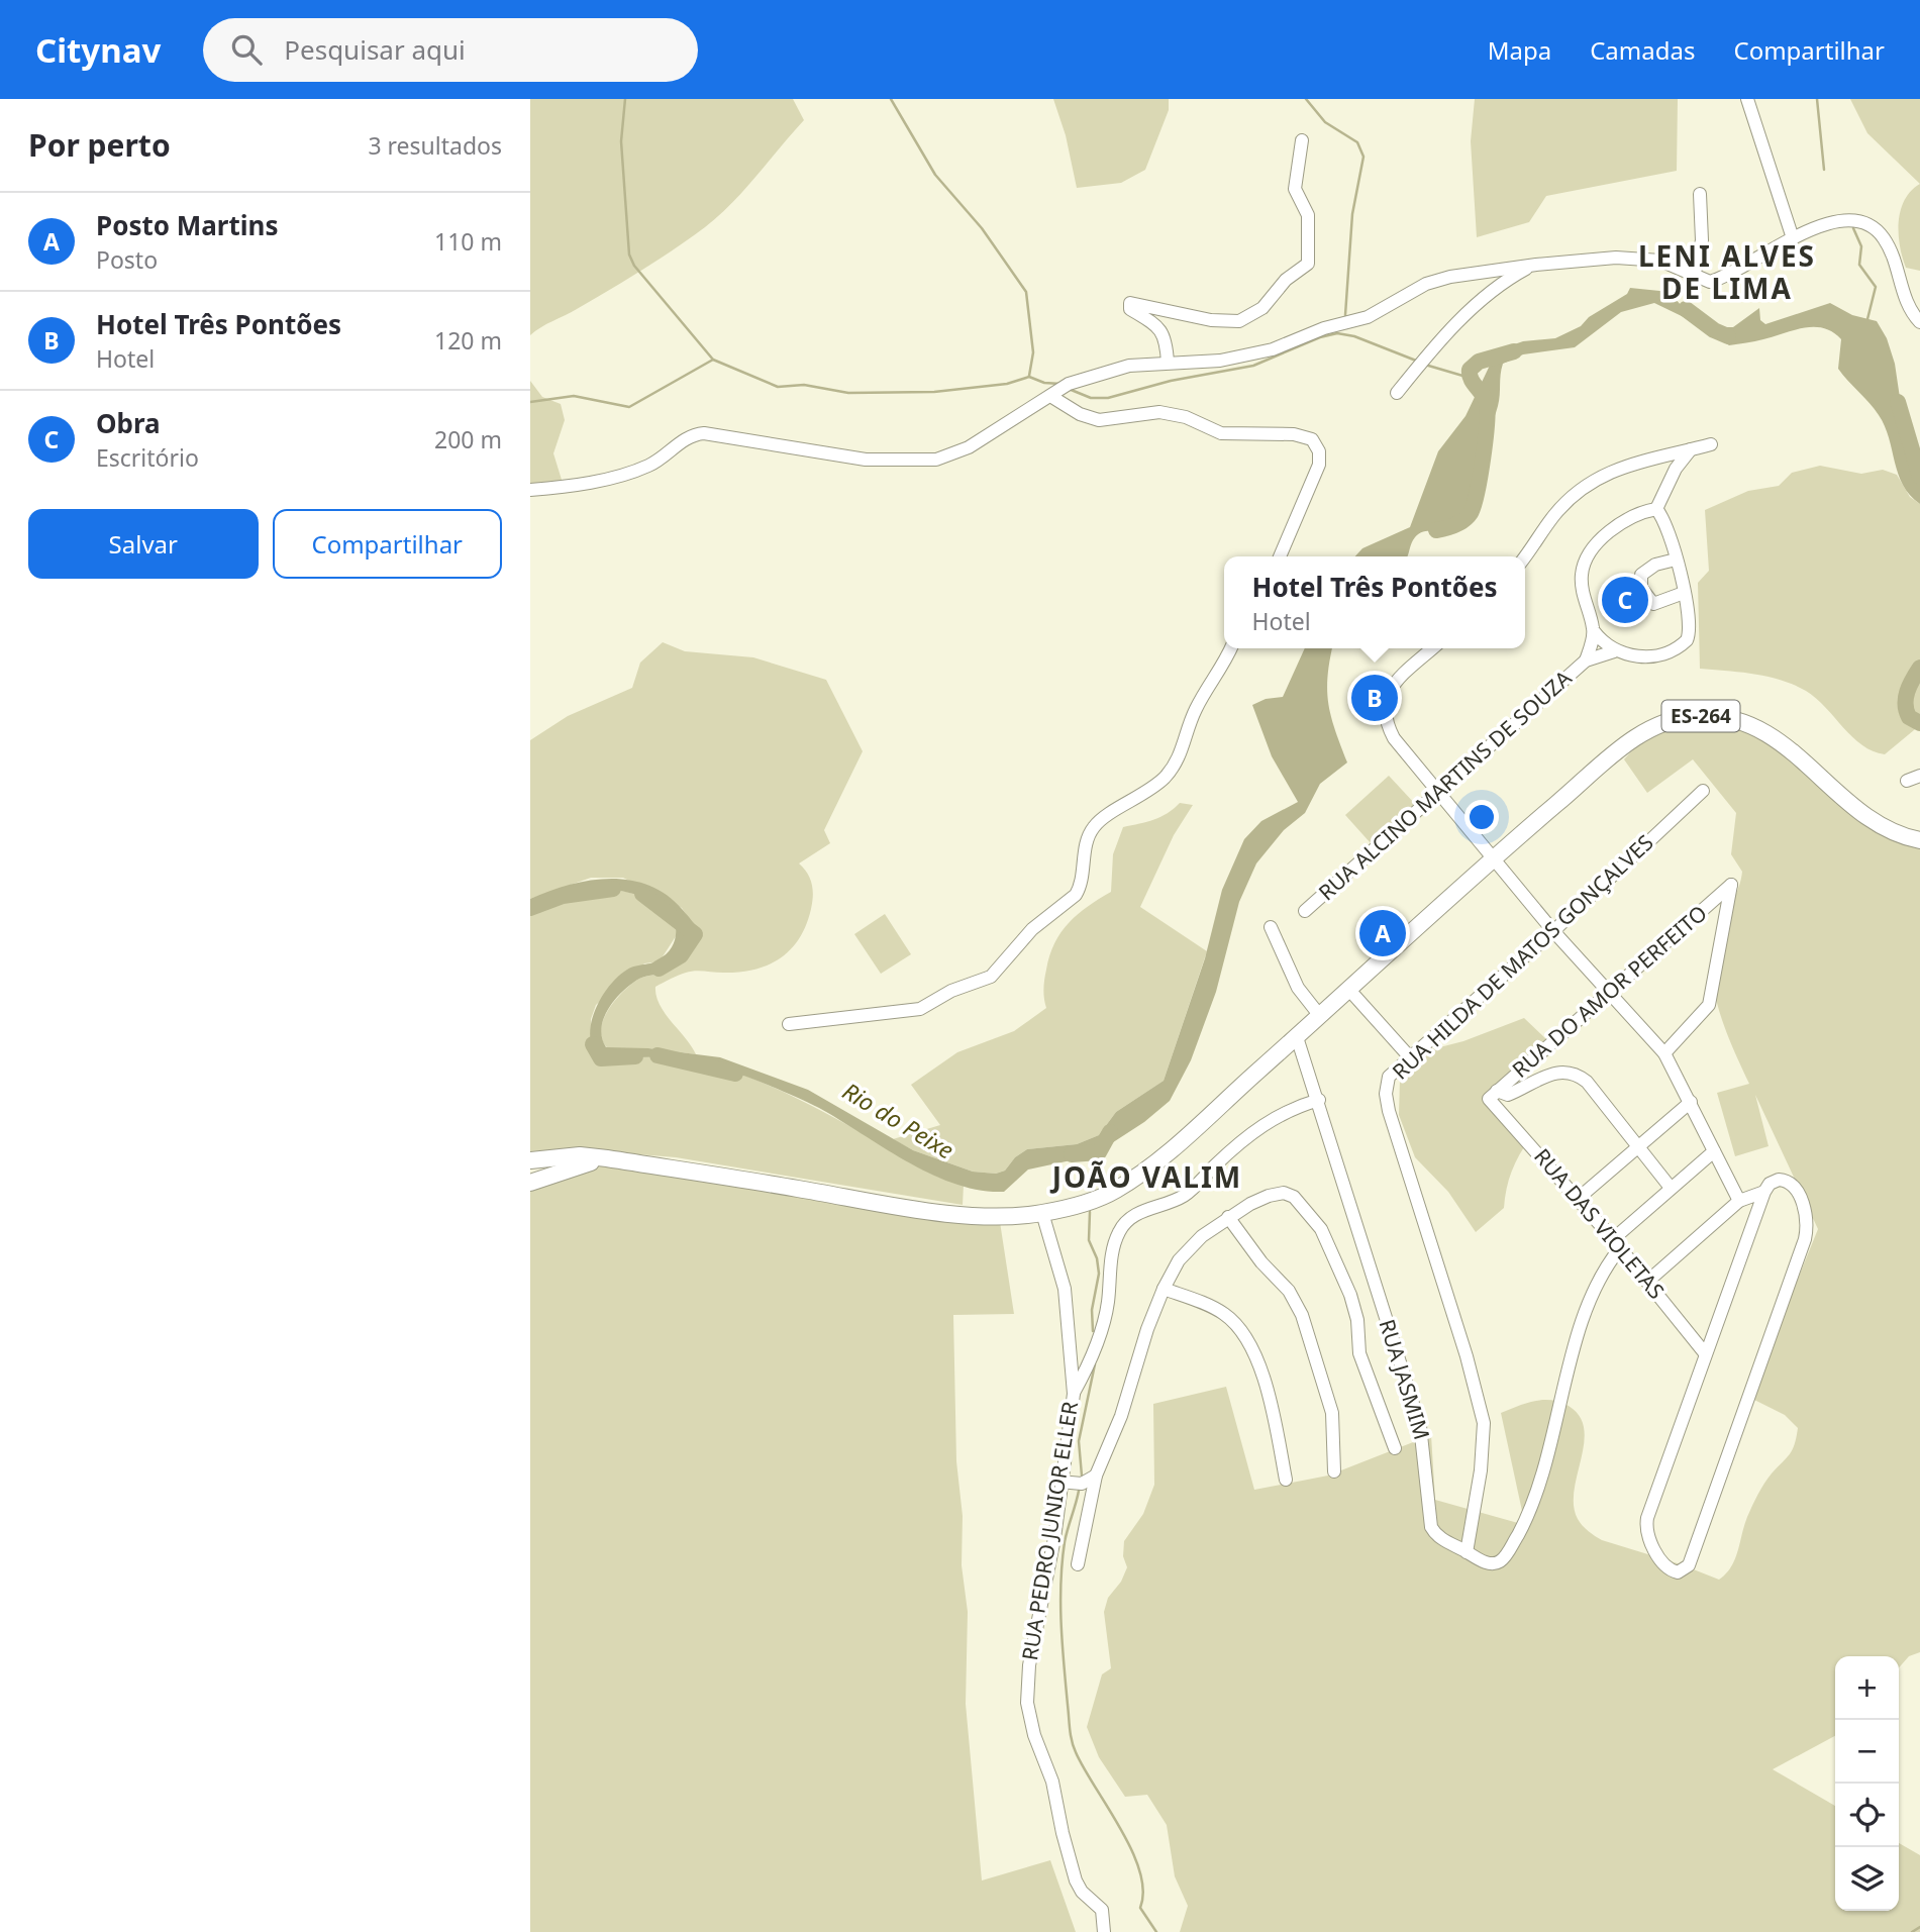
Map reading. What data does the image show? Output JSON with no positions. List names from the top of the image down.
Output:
{
  "streets": {
    "main road": ["ES-264"],
    "street": [
      "RUA ALCINO MARTINS DE SOUZA",
      "RUA HILDA DE MATOS GONÇALVES",
      "RUA DO AMOR PERFEITO",
      "RUA DAS VIOLETAS",
      "RUA JASMIM",
      "RUA PEDRO JUNIOR ELLER"
    ]
  },
  "crossings": [
    ["ES-264", "RUA JASMIM"],
    ["ES-264", "RUA PEDRO JUNIOR ELLER"],
    ["RUA HILDA DE MATOS GONÇALVES", "RUA JASMIM"],
    ["RUA DO AMOR PERFEITO", "RUA DAS VIOLETAS"],
    ["RUA DAS VIOLETAS", "RUA JASMIM"]
  ],
  "districts": ["LENI ALVES DE LIMA", "JOÃO VALIM"],
  "water": ["Rio do Peixe"],
  "page": {
    "header": "Citynav",
    "search": "Pesquisar aqui",
    "nav": ["Mapa", "Camadas", "Compartilhar"],
    "heading": ["Por perto", "3 resultados"],
    "list": [
      {
        "mark": "A",
        "name": "Posto Martins",
        "note": "Posto",
        "value": "110 m"
      },
      {
        "mark": "B",
        "name": "Hotel Três Pontões",
        "note": "Hotel",
        "value": "120 m"
      },
      {
        "mark": "C",
        "name": "Obra",
        "note": "Escritório",
        "value": "200 m"
      }
    ],
    "buttons": ["Salvar", "Compartilhar"],
    "popup": ["Hotel Três Pontões", "Hotel"],
    "pins": ["C", "B", "A"],
    "map_buttons": ["+", "−"]
  }
}
